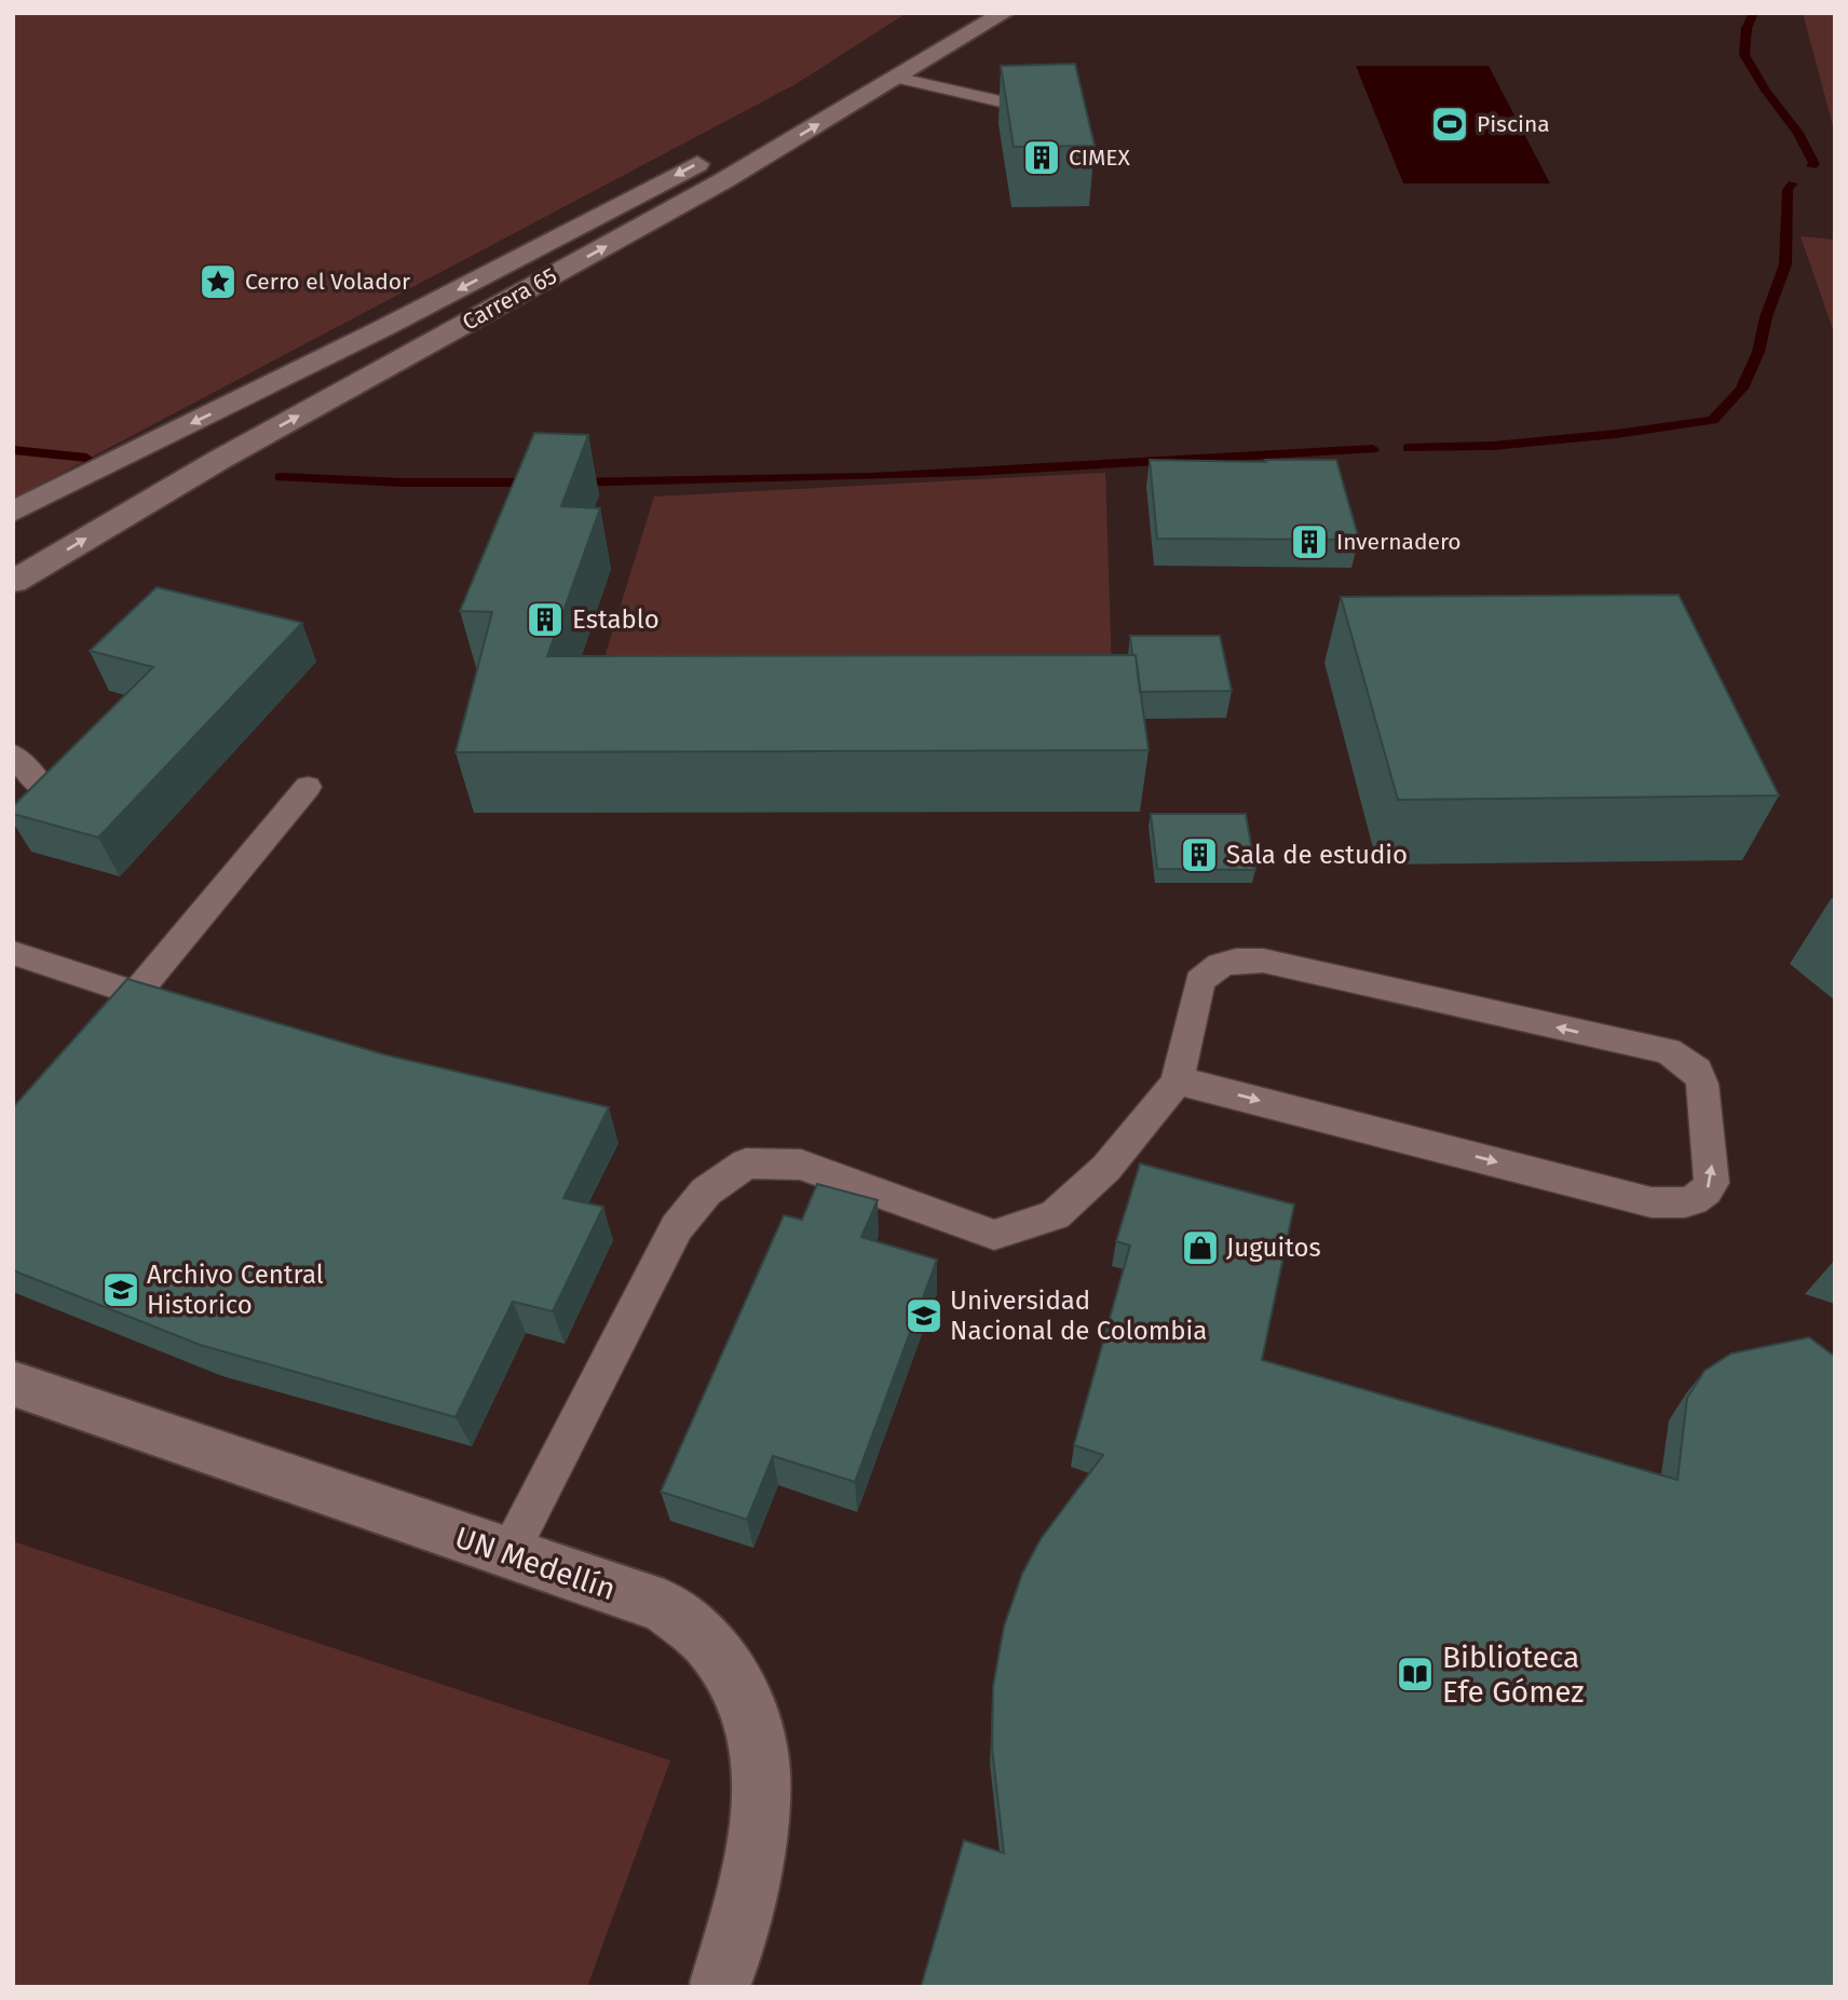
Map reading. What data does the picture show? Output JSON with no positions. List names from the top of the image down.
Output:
{
  "streets": {
    "main road": ["Carrera 65", "UN Medellín"]
  },
  "places": {
    "sports": ["Piscina"],
    "building": [
      "CIMEX",
      "Invernadero",
      "Establo",
      "Sala de estudio"
    ],
    "place": ["Cerro el Volador"],
    "shop": ["Juguitos"],
    "school or university": ["Archivo Central Historico", "Universidad Nacional de Colombia"],
    "library": ["Biblioteca Efe Gómez"]
  }
}
